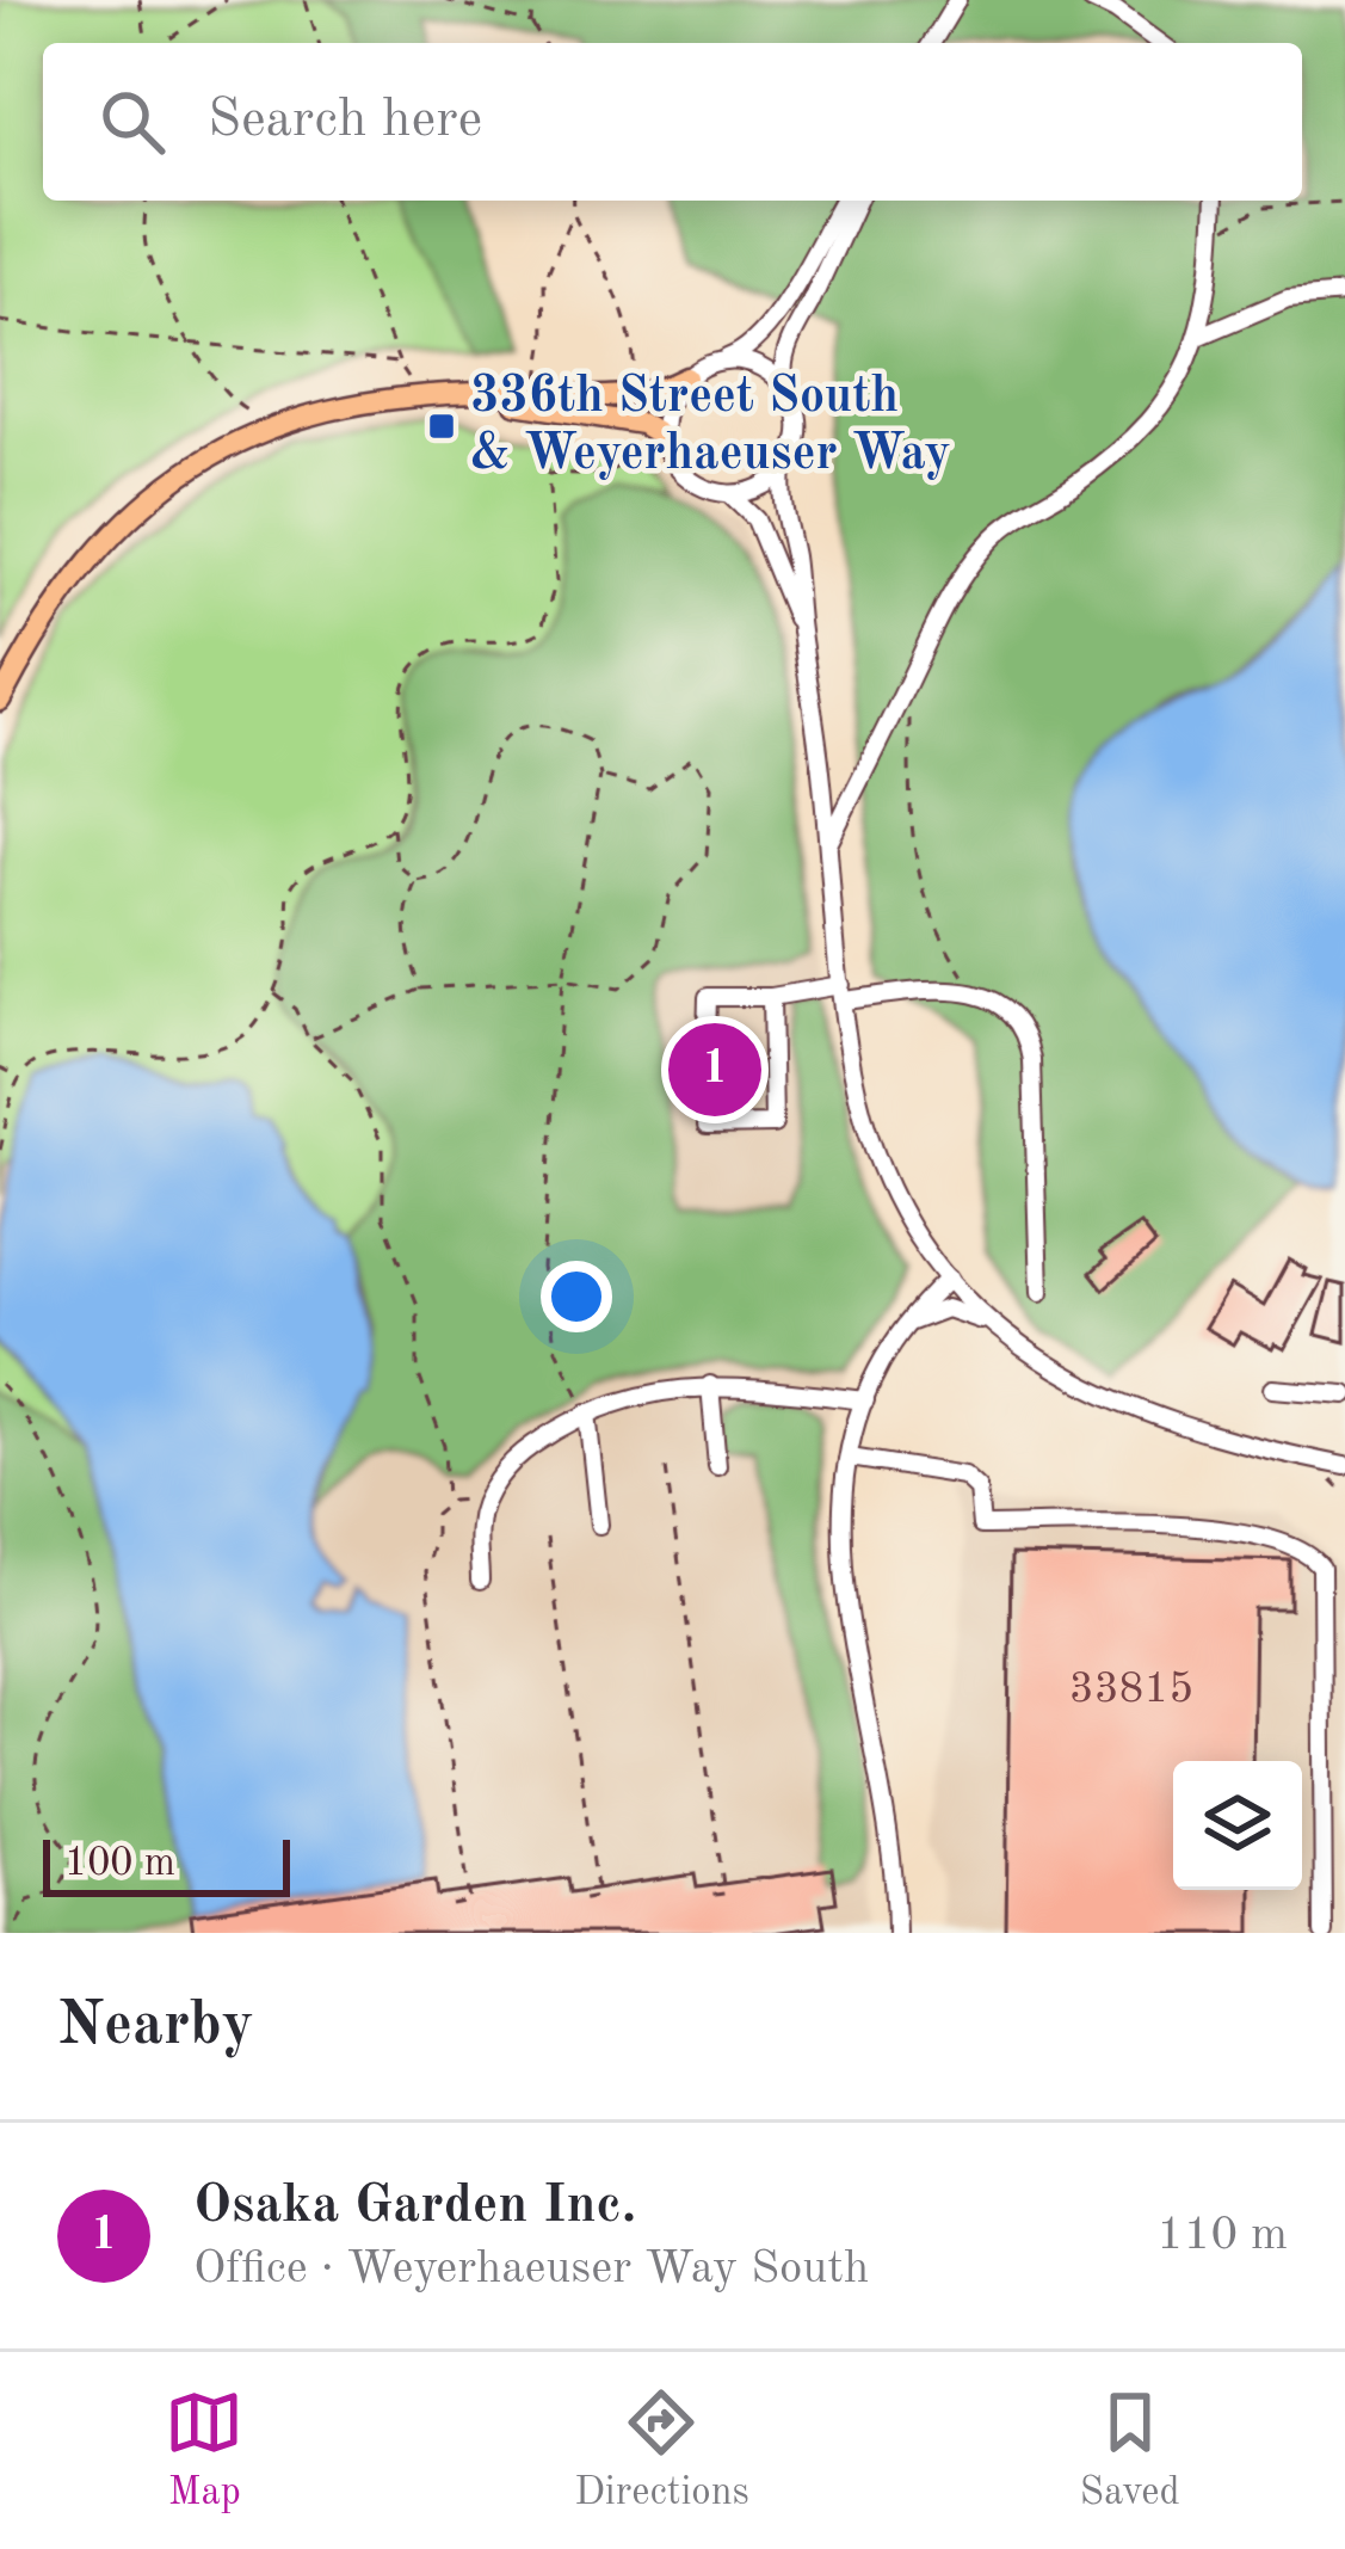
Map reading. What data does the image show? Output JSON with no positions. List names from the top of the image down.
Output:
{
  "places": {
    "transit": ["336th Street South & Weyerhaeuser Way"]
  },
  "house_numbers": ["33815"],
  "scale_bar": "100 m",
  "page": {
    "search": "Search here",
    "pins": "1",
    "scale": "100 m",
    "heading": "Nearby",
    "list": [
      {
        "mark": "1",
        "name": "Osaka Garden Inc.",
        "note": "Office · Weyerhaeuser Way South",
        "value": "110 m"
      }
    ],
    "nav": ["Map", "Directions", "Saved"]
  }
}
